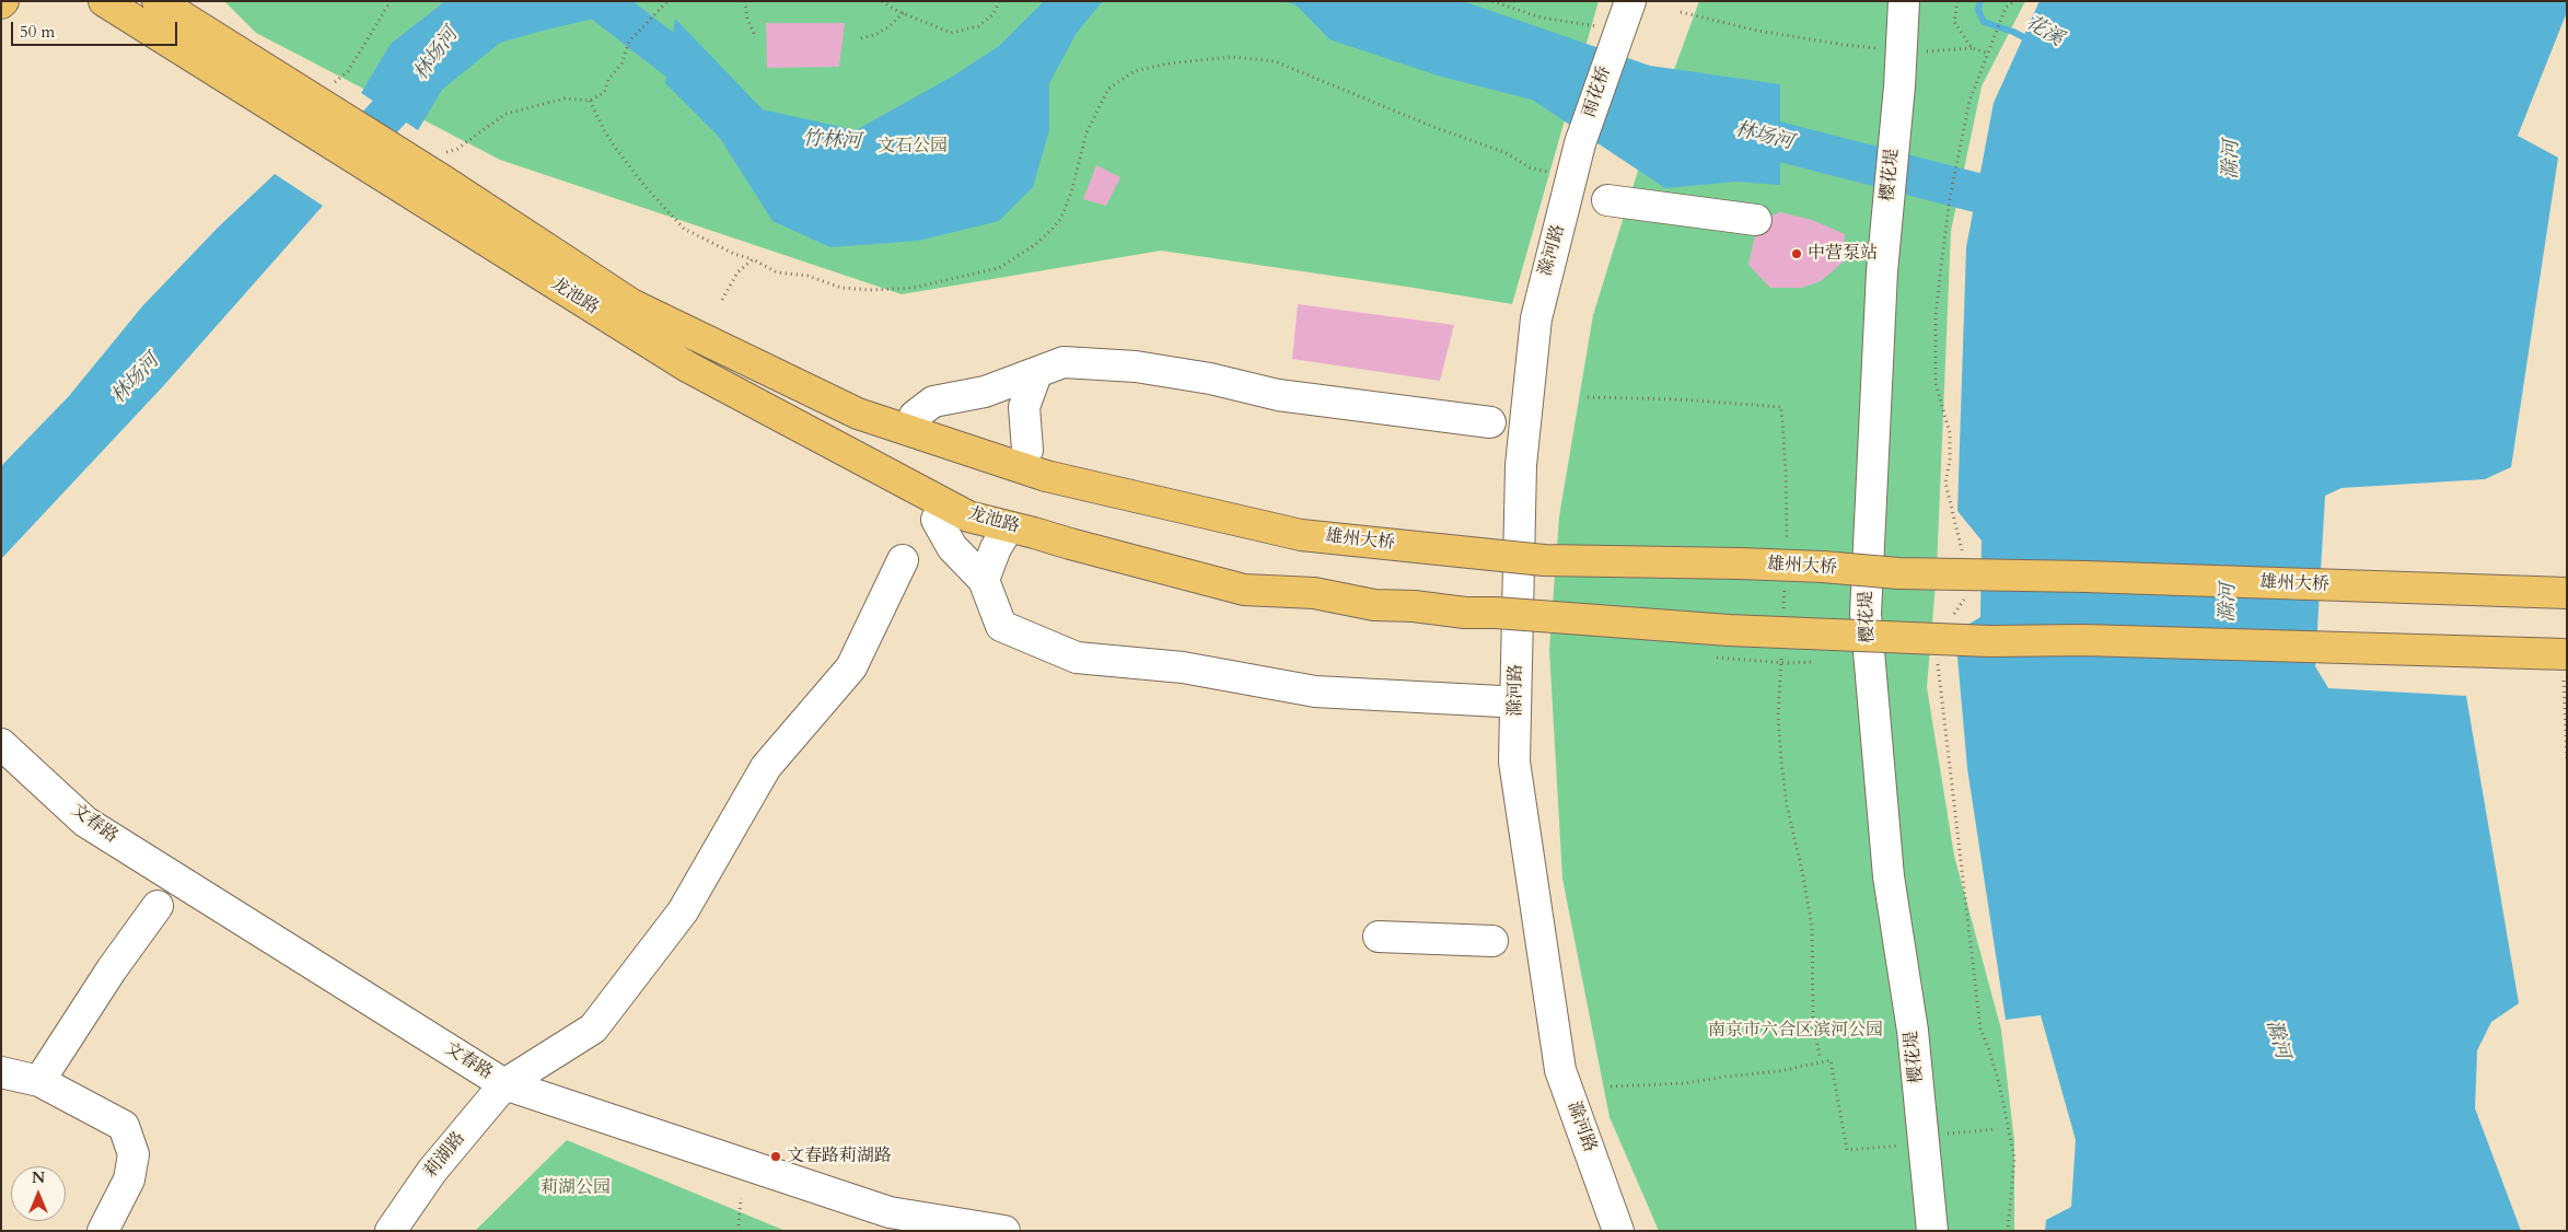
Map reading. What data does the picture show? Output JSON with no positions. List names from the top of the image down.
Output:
{
  "streets": {
    "main road": ["龙池路", "雄州大桥"],
    "street": [
      "雨花桥",
      "樱花堤",
      "滁河路",
      "文春路",
      "莉湖路"
    ]
  },
  "crossings": [
    ["雨花桥", "滁河路"],
    ["龙池路", "雄州大桥"],
    ["文春路", "莉湖路"]
  ],
  "water": [
    "花溪",
    "林场河",
    "竹林河",
    "滁河"
  ],
  "parks": ["文石公园", "南京市六合区滨河公园", "莉湖公园"],
  "places": ["中营泵站", "文春路莉湖路"],
  "scale_bar": "50 m",
  "north": "top"
}
